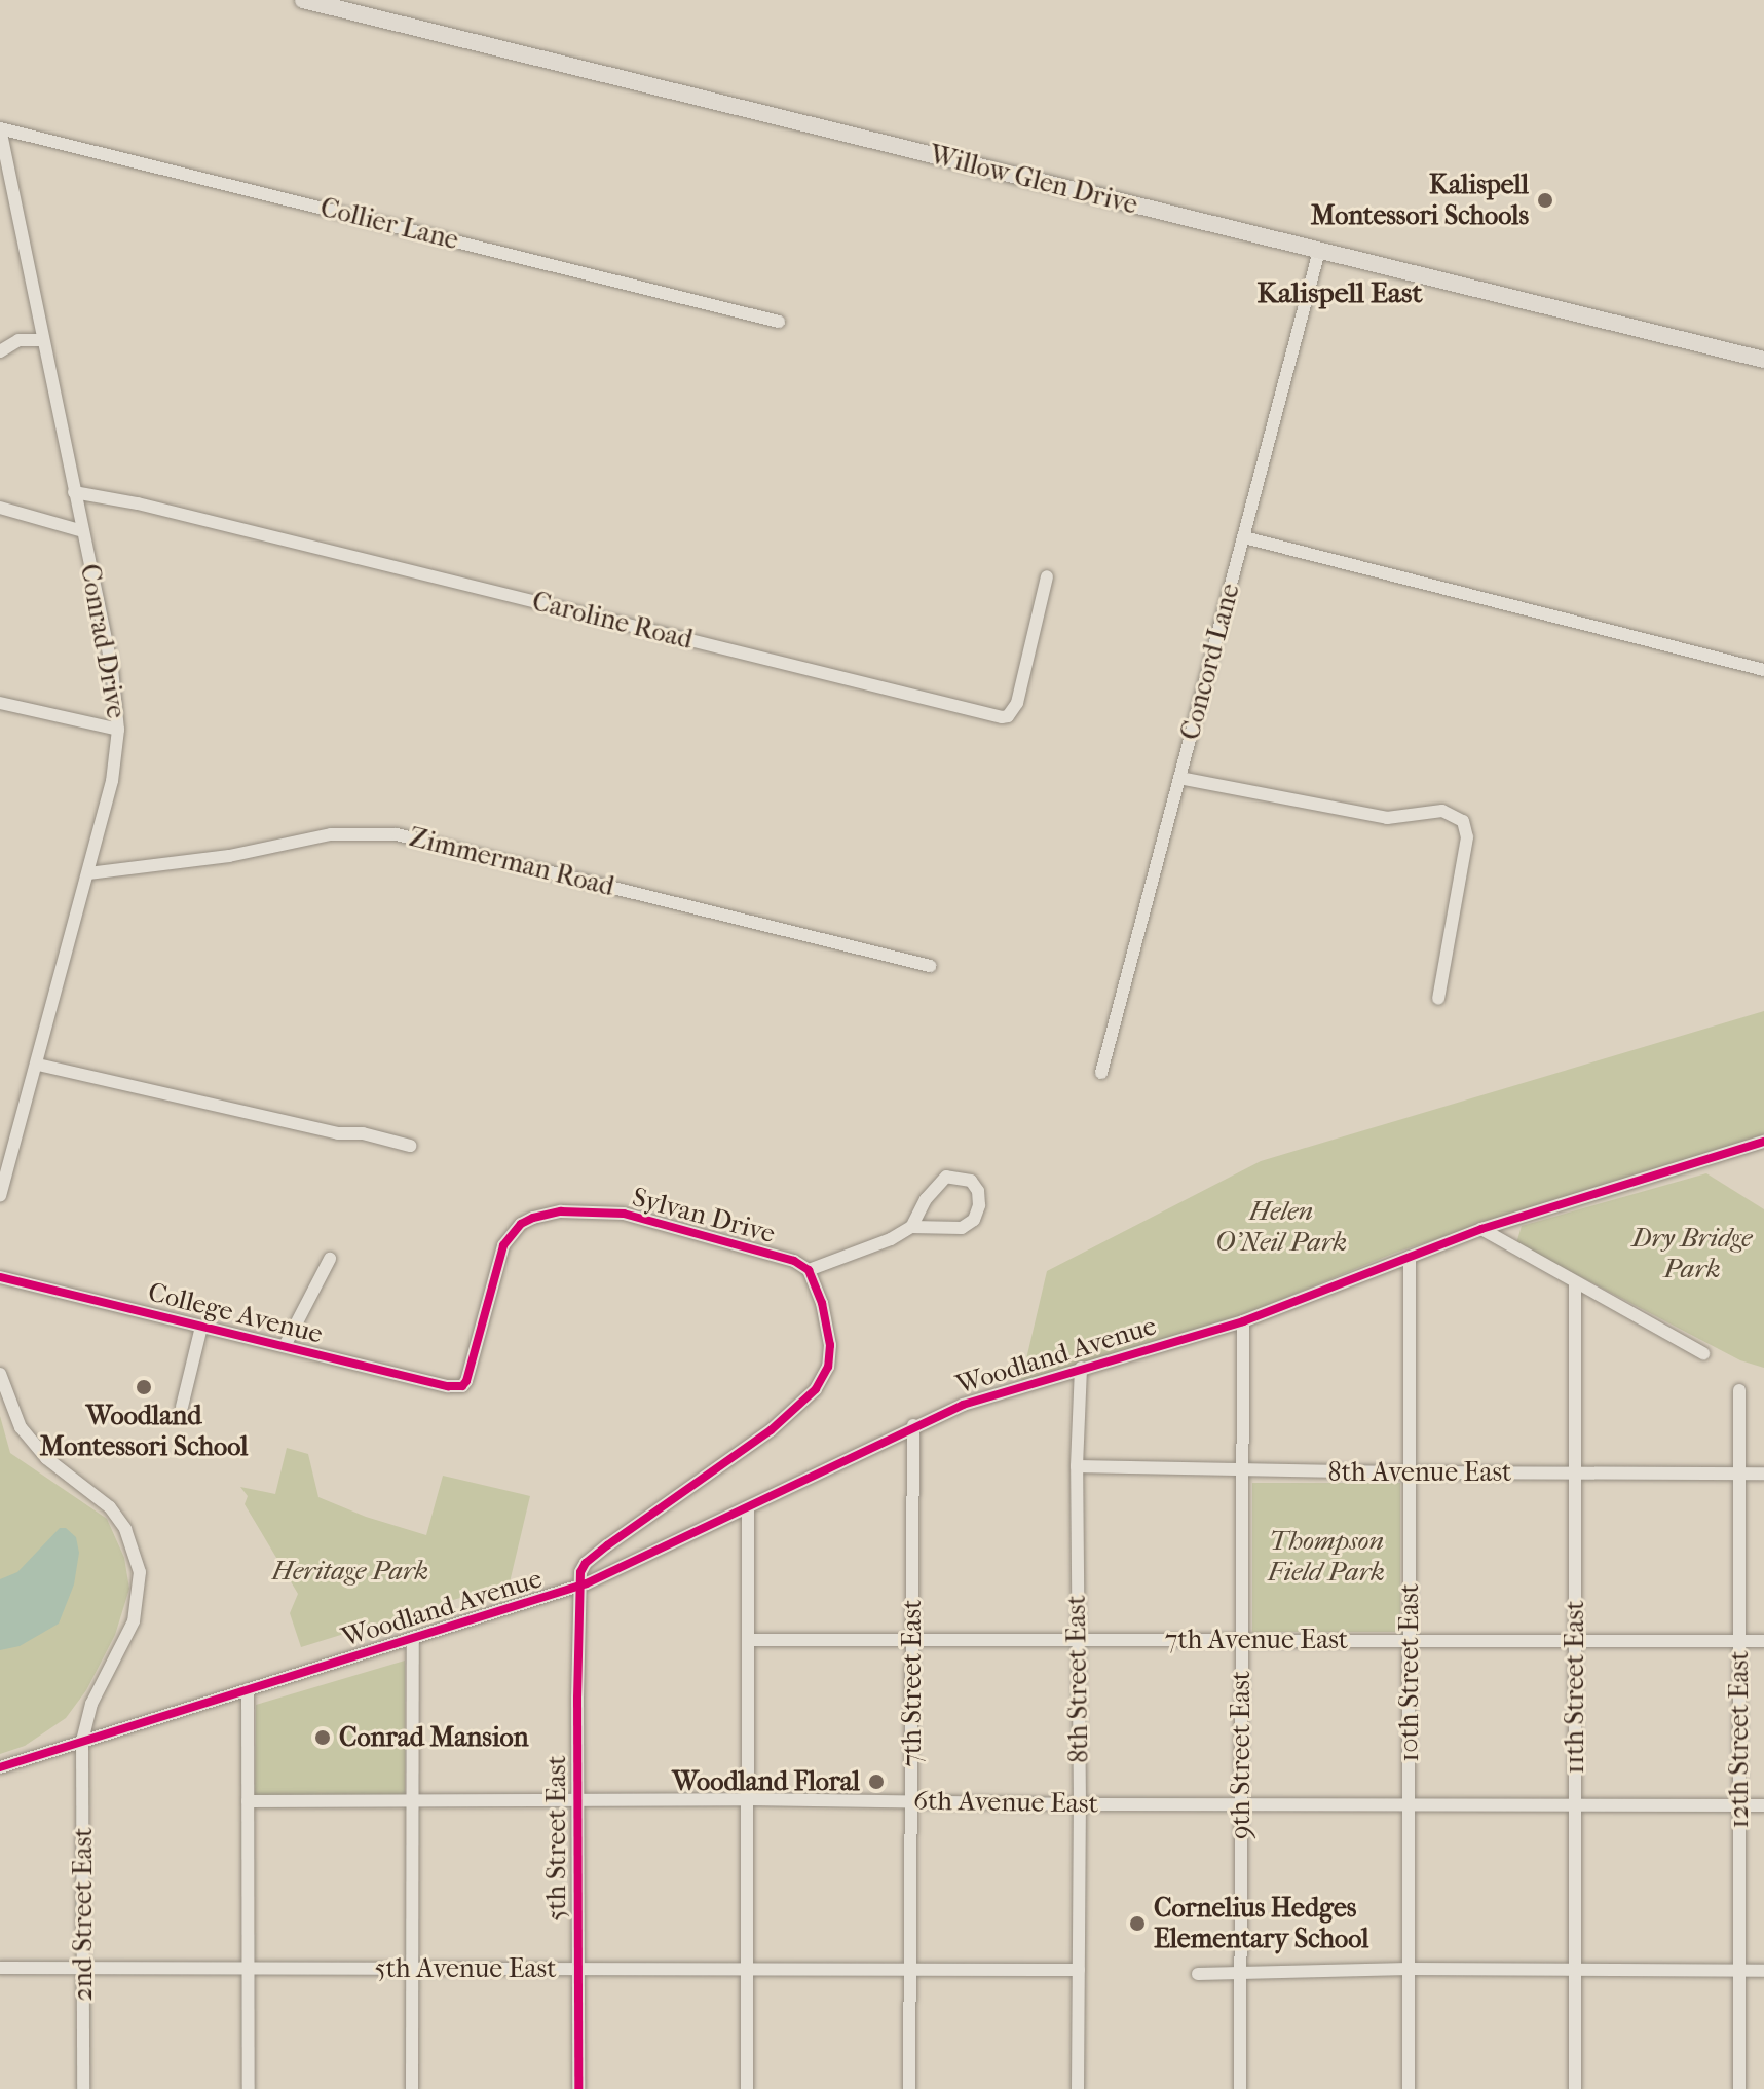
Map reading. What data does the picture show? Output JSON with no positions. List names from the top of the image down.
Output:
{
  "streets": {
    "main road": ["Willow Glen Drive"],
    "street": [
      "Collier Lane",
      "Caroline Road",
      "Conrad Drive",
      "Concord Lane",
      "Zimmerman Road",
      "Sylvan Drive",
      "College Avenue",
      "Woodland Avenue",
      "8th Avenue East",
      "7th Avenue East",
      "10th Street East",
      "8th Street East",
      "7th Street East",
      "11th Street East",
      "12th Street East",
      "9th Street East",
      "6th Avenue East",
      "5th Street East",
      "2nd Street East",
      "5th Avenue East"
    ]
  },
  "crossings": [
    ["Willow Glen Drive", "Concord Lane"],
    ["Collier Lane", "Conrad Drive"],
    ["Caroline Road", "Conrad Drive"],
    ["Conrad Drive", "Zimmerman Road"],
    ["Sylvan Drive", "College Avenue"],
    ["Woodland Avenue", "10th Street East"],
    ["Woodland Avenue", "8th Street East"],
    ["Woodland Avenue", "7th Street East"],
    ["Woodland Avenue", "9th Street East"],
    ["Woodland Avenue", "5th Street East"],
    ["Woodland Avenue", "2nd Street East"],
    ["8th Avenue East", "10th Street East"],
    ["8th Avenue East", "8th Street East"],
    ["8th Avenue East", "11th Street East"],
    ["8th Avenue East", "12th Street East"],
    ["8th Avenue East", "9th Street East"],
    ["7th Avenue East", "10th Street East"],
    ["7th Avenue East", "8th Street East"],
    ["7th Avenue East", "7th Street East"],
    ["7th Avenue East", "11th Street East"],
    ["7th Avenue East", "12th Street East"],
    ["7th Avenue East", "9th Street East"],
    ["10th Street East", "6th Avenue East"],
    ["8th Street East", "6th Avenue East"],
    ["8th Street East", "5th Avenue East"],
    ["7th Street East", "6th Avenue East"],
    ["7th Street East", "5th Avenue East"],
    ["11th Street East", "6th Avenue East"],
    ["12th Street East", "6th Avenue East"],
    ["9th Street East", "6th Avenue East"],
    ["6th Avenue East", "5th Street East"],
    ["5th Street East", "5th Avenue East"],
    ["2nd Street East", "5th Avenue East"]
  ],
  "districts": ["Kalispell East"],
  "parks": [
    "Helen O'Neil Park",
    "Dry Bridge Park",
    "Thompson Field Park",
    "Heritage Park"
  ],
  "places": [
    "Kalispell Montessori Schools",
    "Woodland Montessori School",
    "Conrad Mansion",
    "Woodland Floral",
    "Cornelius Hedges Elementary School"
  ]
}
